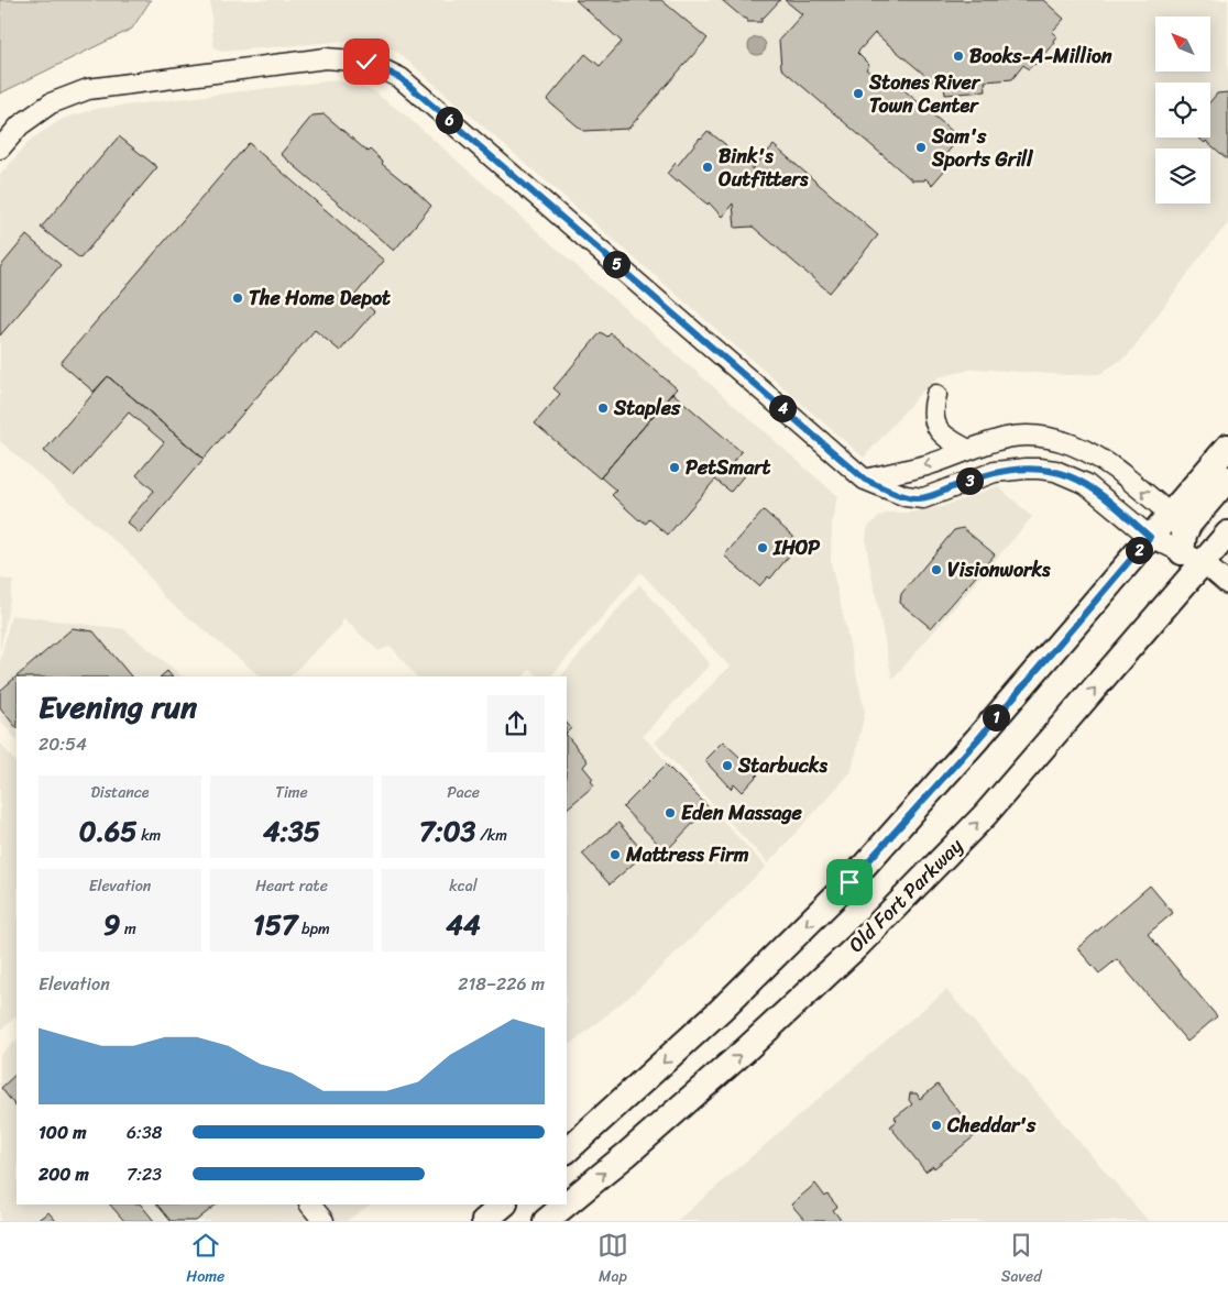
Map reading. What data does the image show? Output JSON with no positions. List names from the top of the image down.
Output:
{
  "streets": {
    "main road": ["Old Fort Parkway"]
  },
  "places": [
    "Books-A-Million",
    "Stones River Town Center",
    "Sam's Sports Grill",
    "Bink's Outfitters",
    "The Home Depot",
    "Staples",
    "PetSmart",
    "IHOP",
    "Visionworks",
    "Starbucks",
    "Eden Massage",
    "Mattress Firm",
    "Cheddar's"
  ],
  "north": "top left",
  "page": {
    "pins": [
      "6",
      "5",
      "4",
      "3",
      "2",
      "1"
    ],
    "heading": ["Evening run", "20:54"],
    "stats": [
      ["Distance", "0.65 km"],
      ["Time", "4:35"],
      ["Pace", "7:03 /km"],
      ["Elevation", "9 m"],
      ["Heart rate", "157 bpm"],
      ["kcal", "44"]
    ],
    "chart": ["Elevation", "218–226 m"],
    "list": [
      {
        "name": "100 m",
        "note": "6:38"
      },
      {
        "name": "200 m",
        "note": "7:23"
      }
    ],
    "tabs": ["Home", "Map", "Saved"]
  }
}
